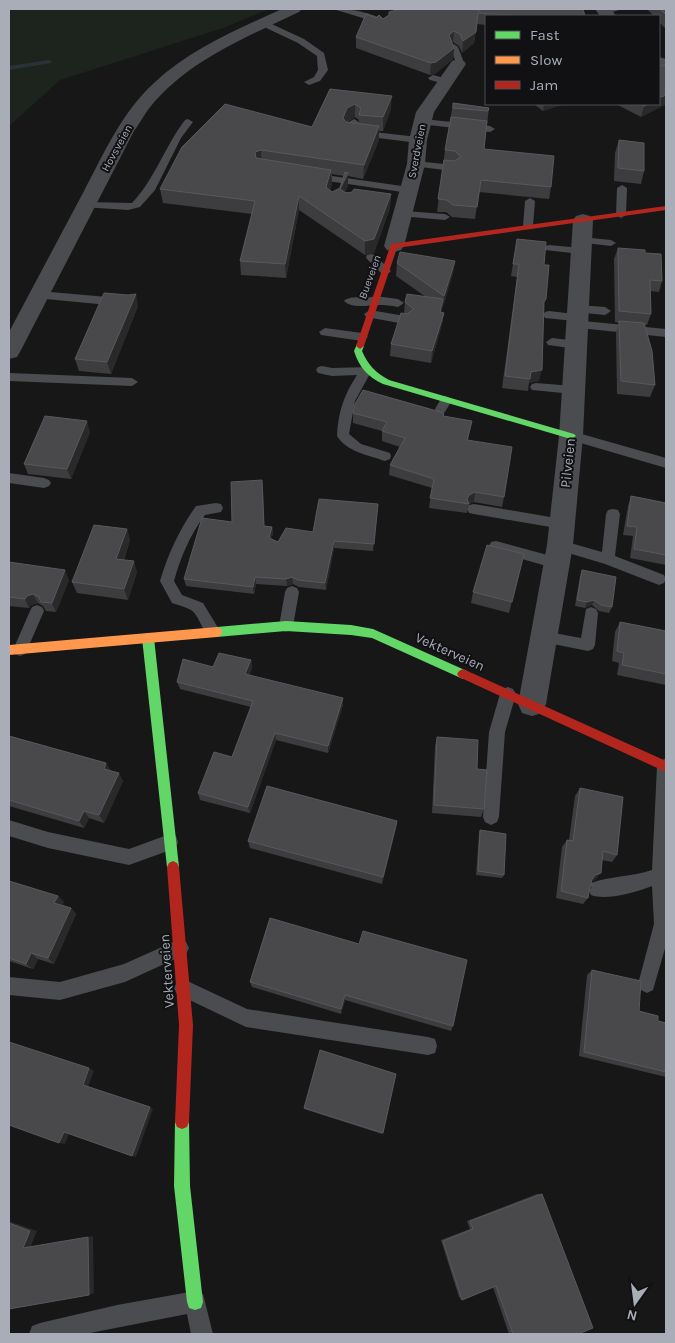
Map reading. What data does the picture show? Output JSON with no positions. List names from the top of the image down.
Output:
{
  "streets": {
    "street": [
      "Hovsveien",
      "Sverdveien",
      "Bueveien",
      "Pilveien",
      "Vekterveien"
    ]
  },
  "crossings": [
    ["Sverdveien", "Bueveien"],
    ["Bueveien", "Pilveien"],
    ["Pilveien", "Vekterveien"]
  ],
  "legend": ["Fast", "Slow", "Jam"],
  "north": "bottom"
}
